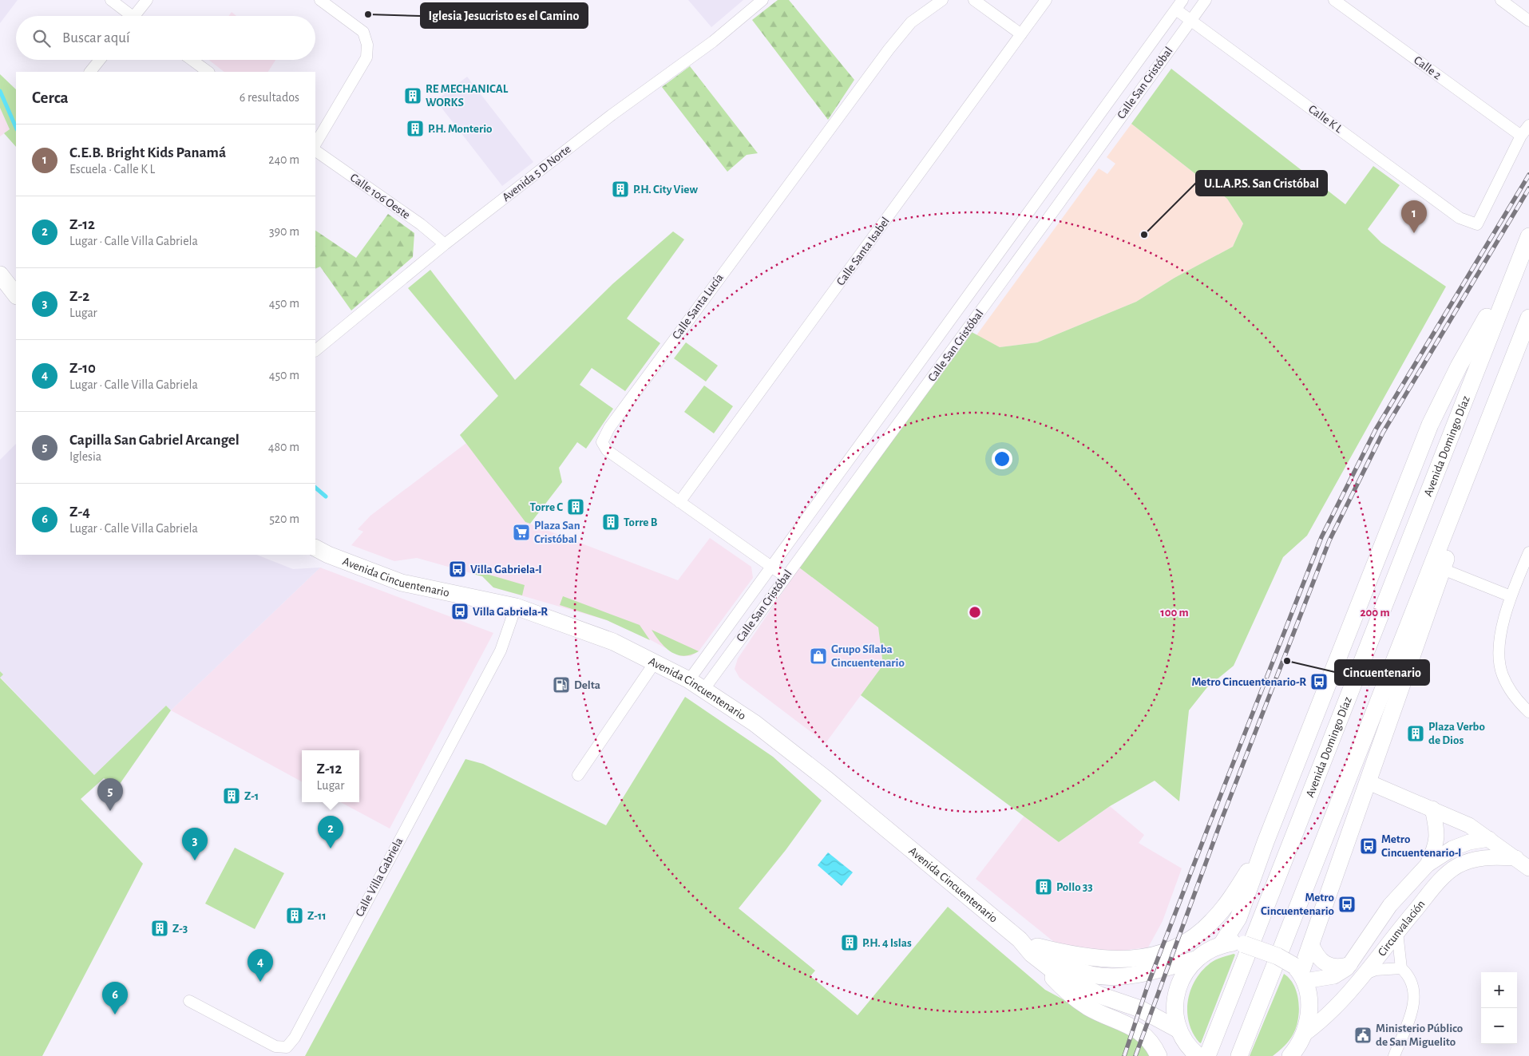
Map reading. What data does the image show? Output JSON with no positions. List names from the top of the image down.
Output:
{
  "streets": {
    "main road": ["Avenida Domingo Díaz", "Avenida Cincuentenario", "Circunvalación"],
    "street": [
      "Calle 2",
      "Calle San Cristóbal",
      "Calle K L",
      "Avenida 5 D Norte",
      "Calle 106 Oeste",
      "Calle Santa Isabel",
      "Calle Santa Lucía",
      "Calle Villa Gabriela"
    ]
  },
  "crossings": [
    ["Calle 2", "Calle K L"],
    ["Calle San Cristóbal", "Calle K L"],
    ["Calle San Cristóbal", "Calle Santa Lucía"],
    ["Calle San Cristóbal", "Avenida Cincuentenario"],
    ["Avenida 5 D Norte", "Calle 106 Oeste"],
    ["Calle Santa Isabel", "Calle Santa Lucía"],
    ["Avenida Cincuentenario", "Calle Villa Gabriela"]
  ],
  "places": {
    "other": ["Iglesia Jesucristo es el Camino", "U.L.A.P.S. San Cristóbal", "Cincuentenario"],
    "building": [
      "RE MECHANICAL WORKS",
      "P.H. Monterio",
      "P.H. City View",
      "Torre C",
      "Torre B",
      "Plaza Verbo de Dios",
      "Z-1",
      "Pollo 33",
      "Z-11",
      "Z-3",
      "P.H. 4 Islas"
    ],
    "supermarket": ["Plaza San Cristóbal"],
    "bus stop": [
      "Villa Gabriela-I",
      "Villa Gabriela-R",
      "Metro Cincuentenario-R",
      "Metro Cincuentenario-I",
      "Metro Cincuentenario"
    ],
    "shop": ["Grupo Sílaba Cincuentenario"],
    "fuel station": ["Delta"],
    "public building": ["Ministerio Público de San Miguelito"]
  },
  "page": {
    "search": "Buscar aquí",
    "heading": ["Cerca", "6 resultados"],
    "list": [
      {
        "mark": "1",
        "name": "C.E.B. Bright Kids Panamá",
        "note": "Escuela · Calle K L",
        "value": "240 m"
      },
      {
        "mark": "2",
        "name": "Z-12",
        "note": "Lugar · Calle Villa Gabriela",
        "value": "390 m"
      },
      {
        "mark": "3",
        "name": "Z-2",
        "note": "Lugar",
        "value": "450 m"
      },
      {
        "mark": "4",
        "name": "Z-10",
        "note": "Lugar · Calle Villa Gabriela",
        "value": "450 m"
      },
      {
        "mark": "5",
        "name": "Capilla San Gabriel Arcangel",
        "note": "Iglesia",
        "value": "480 m"
      },
      {
        "mark": "6",
        "name": "Z-4",
        "note": "Lugar · Calle Villa Gabriela",
        "value": "520 m"
      }
    ],
    "pins": [
      "1",
      "5",
      "2",
      "3",
      "4",
      "6"
    ],
    "popup": ["Z-12", "Lugar"],
    "map_buttons": ["+", "−"]
  },
  "rings": ["100 m", "200 m"]
}
